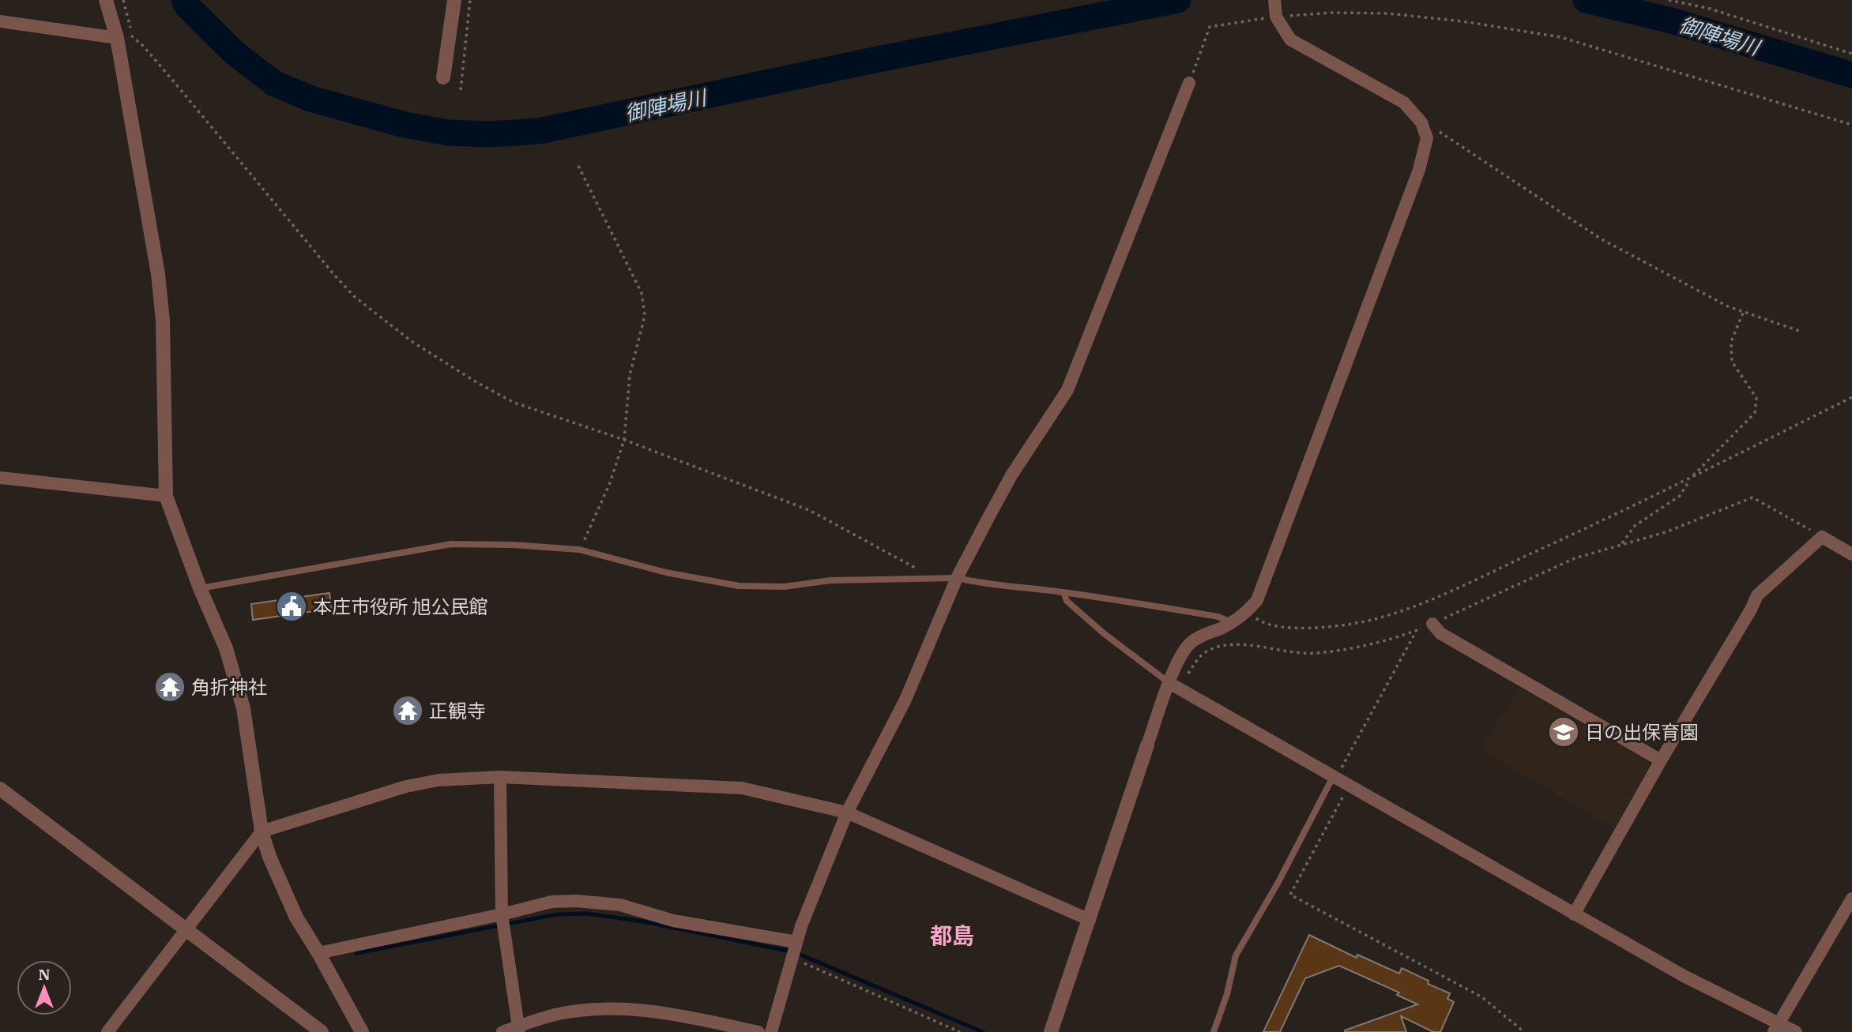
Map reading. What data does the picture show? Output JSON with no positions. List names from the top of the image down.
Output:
{
  "districts": ["都島"],
  "water": ["御陣場川"],
  "places": {
    "public building": ["本庄市役所 旭公民館"],
    "temple": ["角折神社", "正観寺"],
    "school or university": ["日の出保育園"]
  },
  "north": "top"
}
